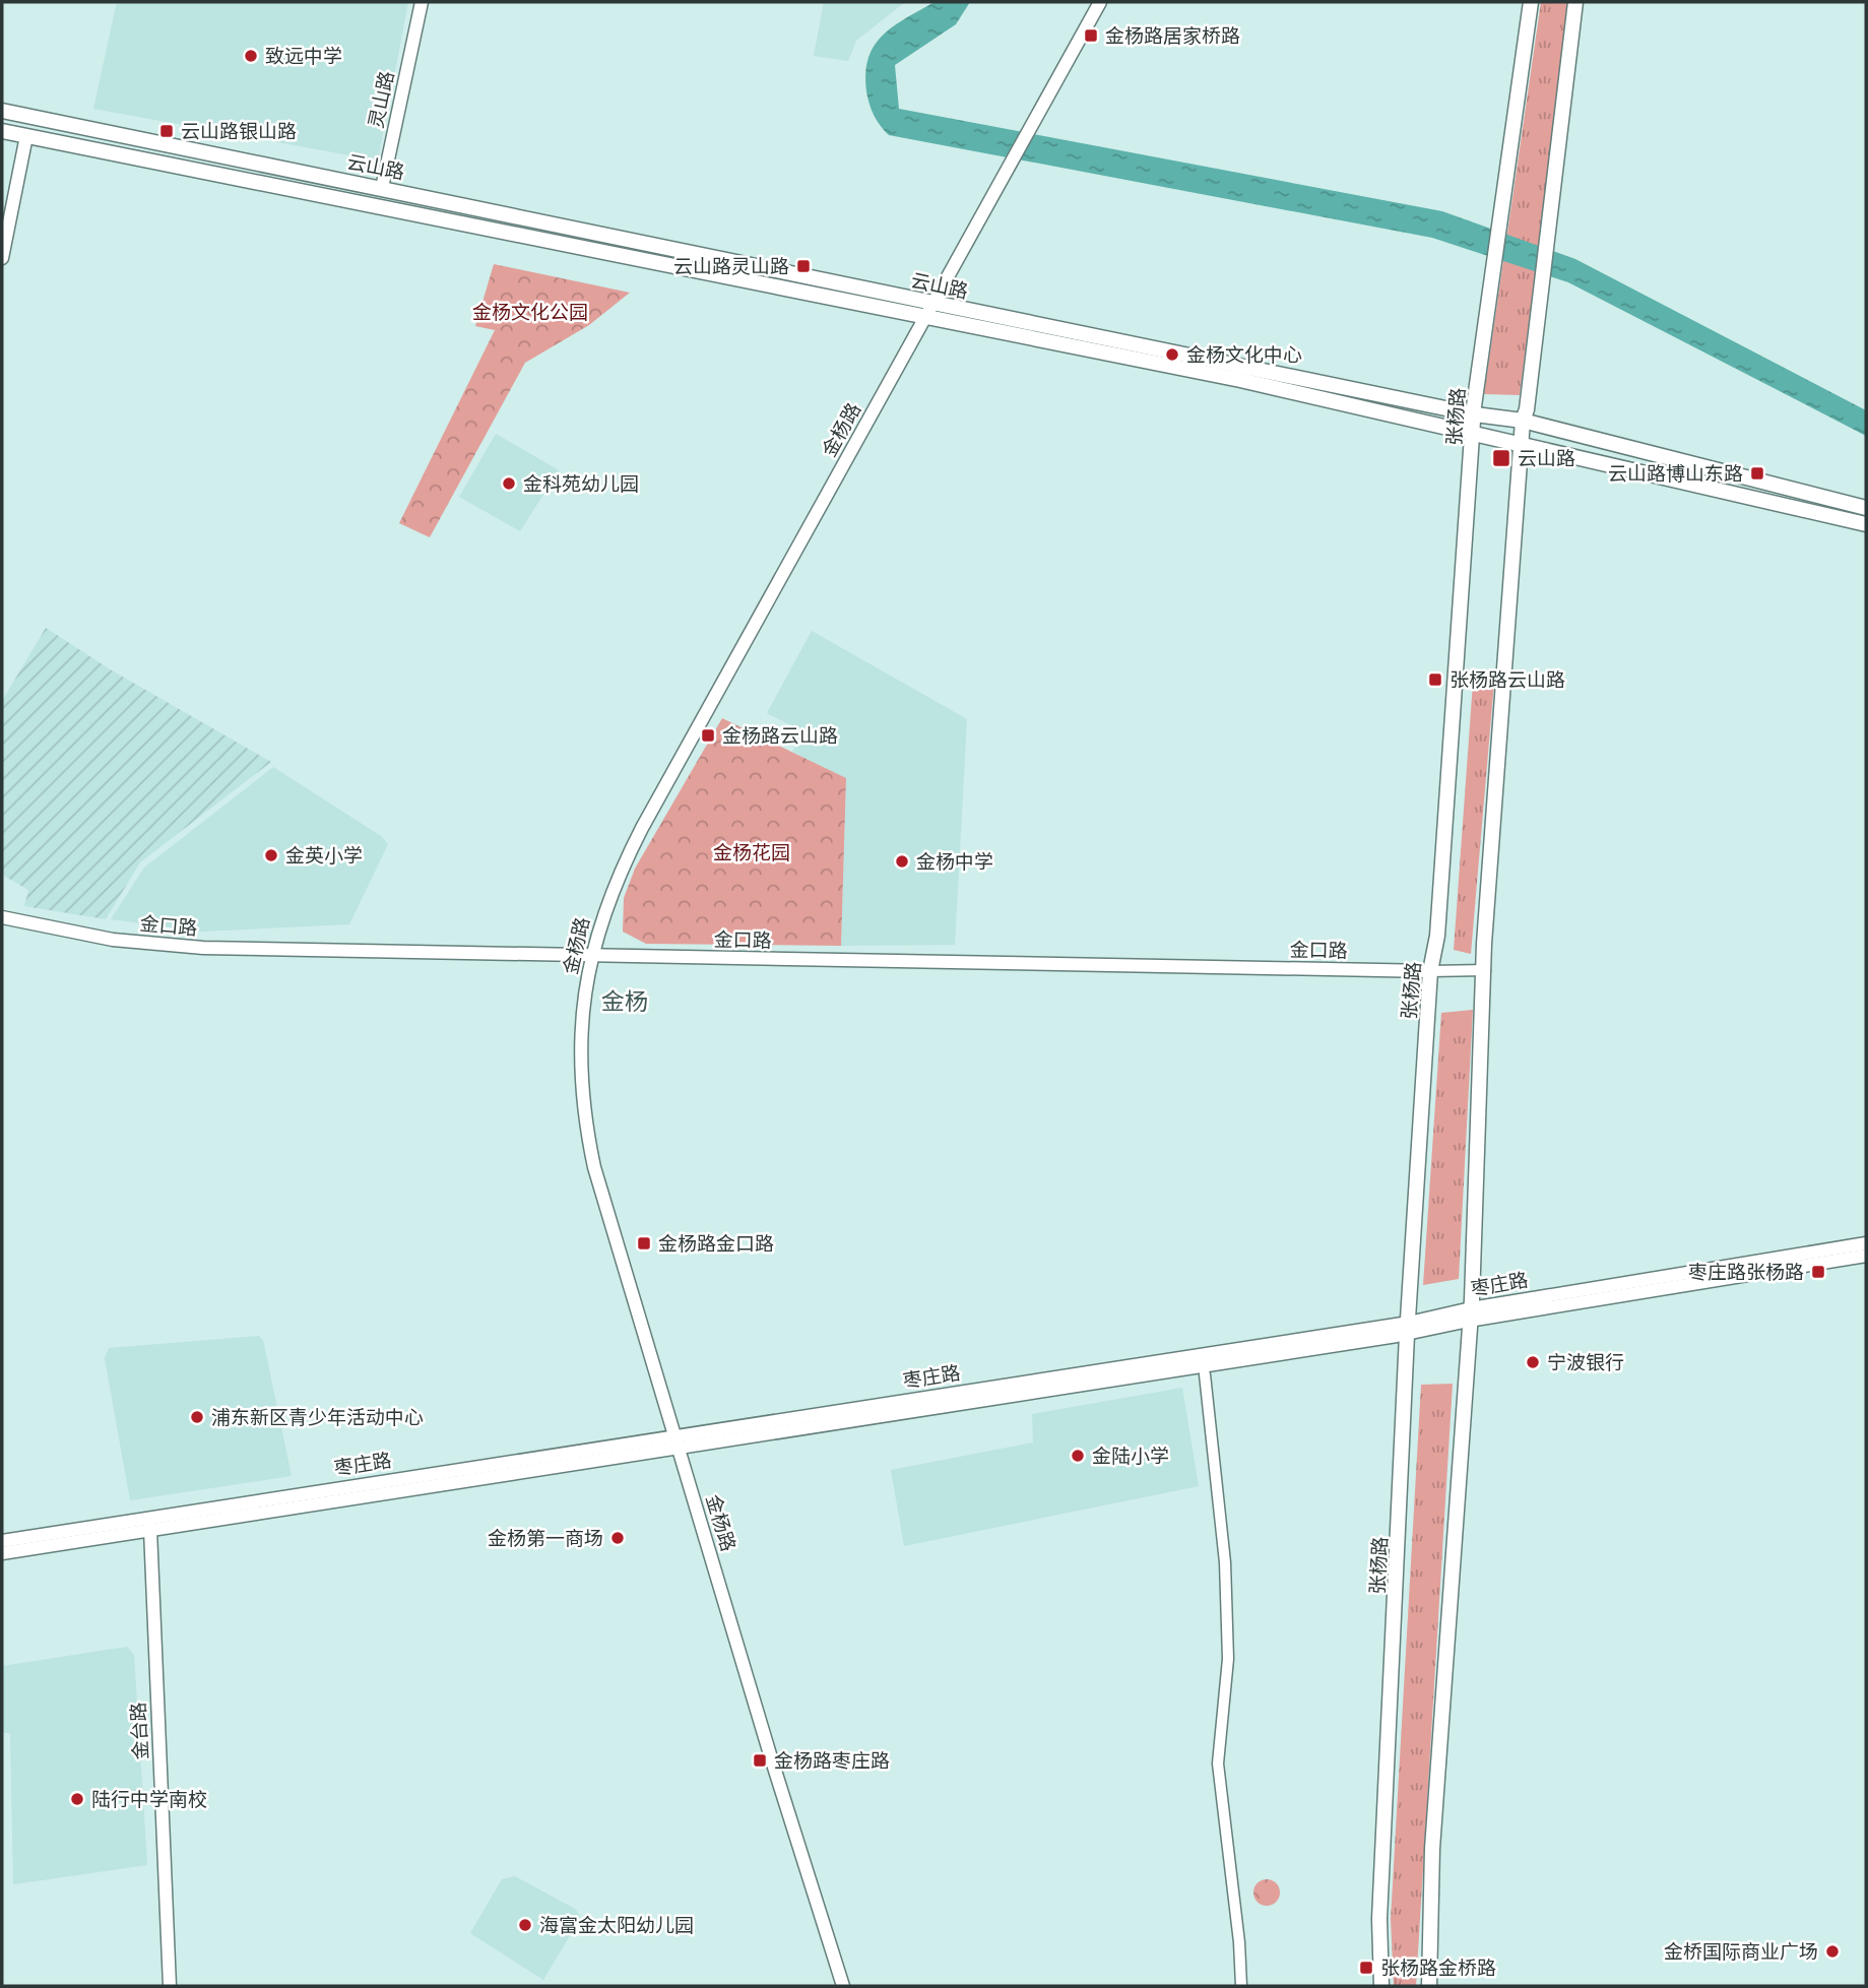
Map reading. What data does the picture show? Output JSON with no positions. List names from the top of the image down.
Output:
{
  "streets": {
    "main road": ["云山路", "张杨路"],
    "street": [
      "灵山路",
      "金杨路",
      "金口路",
      "枣庄路",
      "金台路"
    ]
  },
  "crossings": [
    ["灵山路", "云山路"],
    ["云山路", "张杨路"],
    ["云山路", "金杨路"],
    ["张杨路", "金口路"],
    ["张杨路", "枣庄路"],
    ["金杨路", "金口路"],
    ["金杨路", "枣庄路"],
    ["枣庄路", "金台路"]
  ],
  "districts": ["金杨"],
  "parks": ["金杨文化公园", "金杨花园"],
  "places": {
    "transit": [
      "金杨路居家桥路",
      "云山路银山路",
      "云山路灵山路",
      "云山路",
      "云山路博山东路",
      "张杨路云山路",
      "金杨路云山路",
      "金杨路金口路",
      "枣庄路张杨路",
      "金杨路枣庄路",
      "张杨路金桥路"
    ],
    "other": [
      "致远中学",
      "金杨文化中心",
      "金科苑幼儿园",
      "金英小学",
      "金杨中学",
      "宁波银行",
      "浦东新区青少年活动中心",
      "金陆小学",
      "金杨第一商场",
      "陆行中学南校",
      "海富金太阳幼儿园",
      "金桥国际商业广场"
    ]
  }
}
